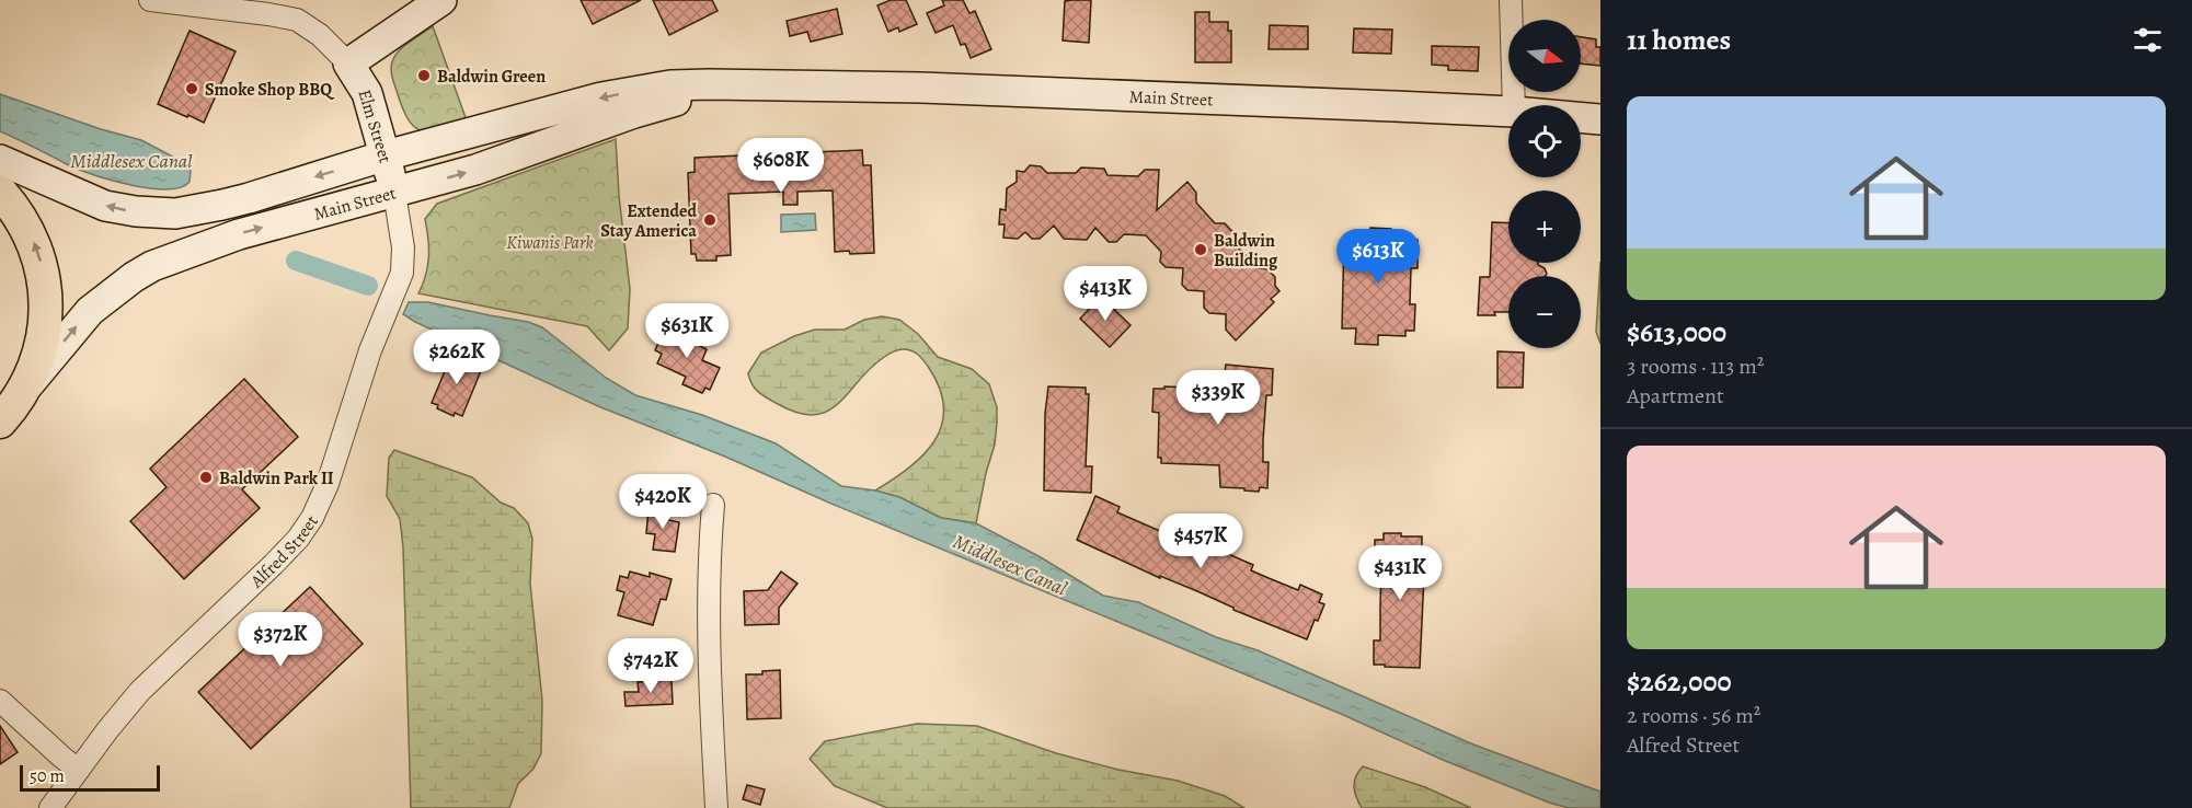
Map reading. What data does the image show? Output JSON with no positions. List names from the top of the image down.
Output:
{
  "streets": {
    "main road": ["Main Street", "Elm Street"],
    "street": ["Alfred Street"]
  },
  "crossings": [
    ["Main Street", "Elm Street"],
    ["Main Street", "Alfred Street"],
    ["Elm Street", "Alfred Street"]
  ],
  "water": ["Middlesex Canal"],
  "parks": ["Kiwanis Park"],
  "places": [
    "Baldwin Green",
    "Smoke Shop BBQ",
    "Extended Stay America",
    "Baldwin Building",
    "Baldwin Park II"
  ],
  "scale_bar": "50 m",
  "north": "right",
  "page": {
    "heading": "11 homes",
    "map_buttons": ["+", "−"],
    "list": [
      {
        "name": "$613,000",
        "note": "3 rooms · 113 m² · Apartment"
      },
      {
        "name": "$262,000",
        "note": "2 rooms · 56 m² · Alfred Street"
      }
    ],
    "price": [
      "$608K",
      "$613K",
      "$413K",
      "$631K",
      "$262K",
      "$339K",
      "$420K",
      "$457K",
      "$431K",
      "$372K",
      "$742K"
    ],
    "scale": "50 m"
  }
}
